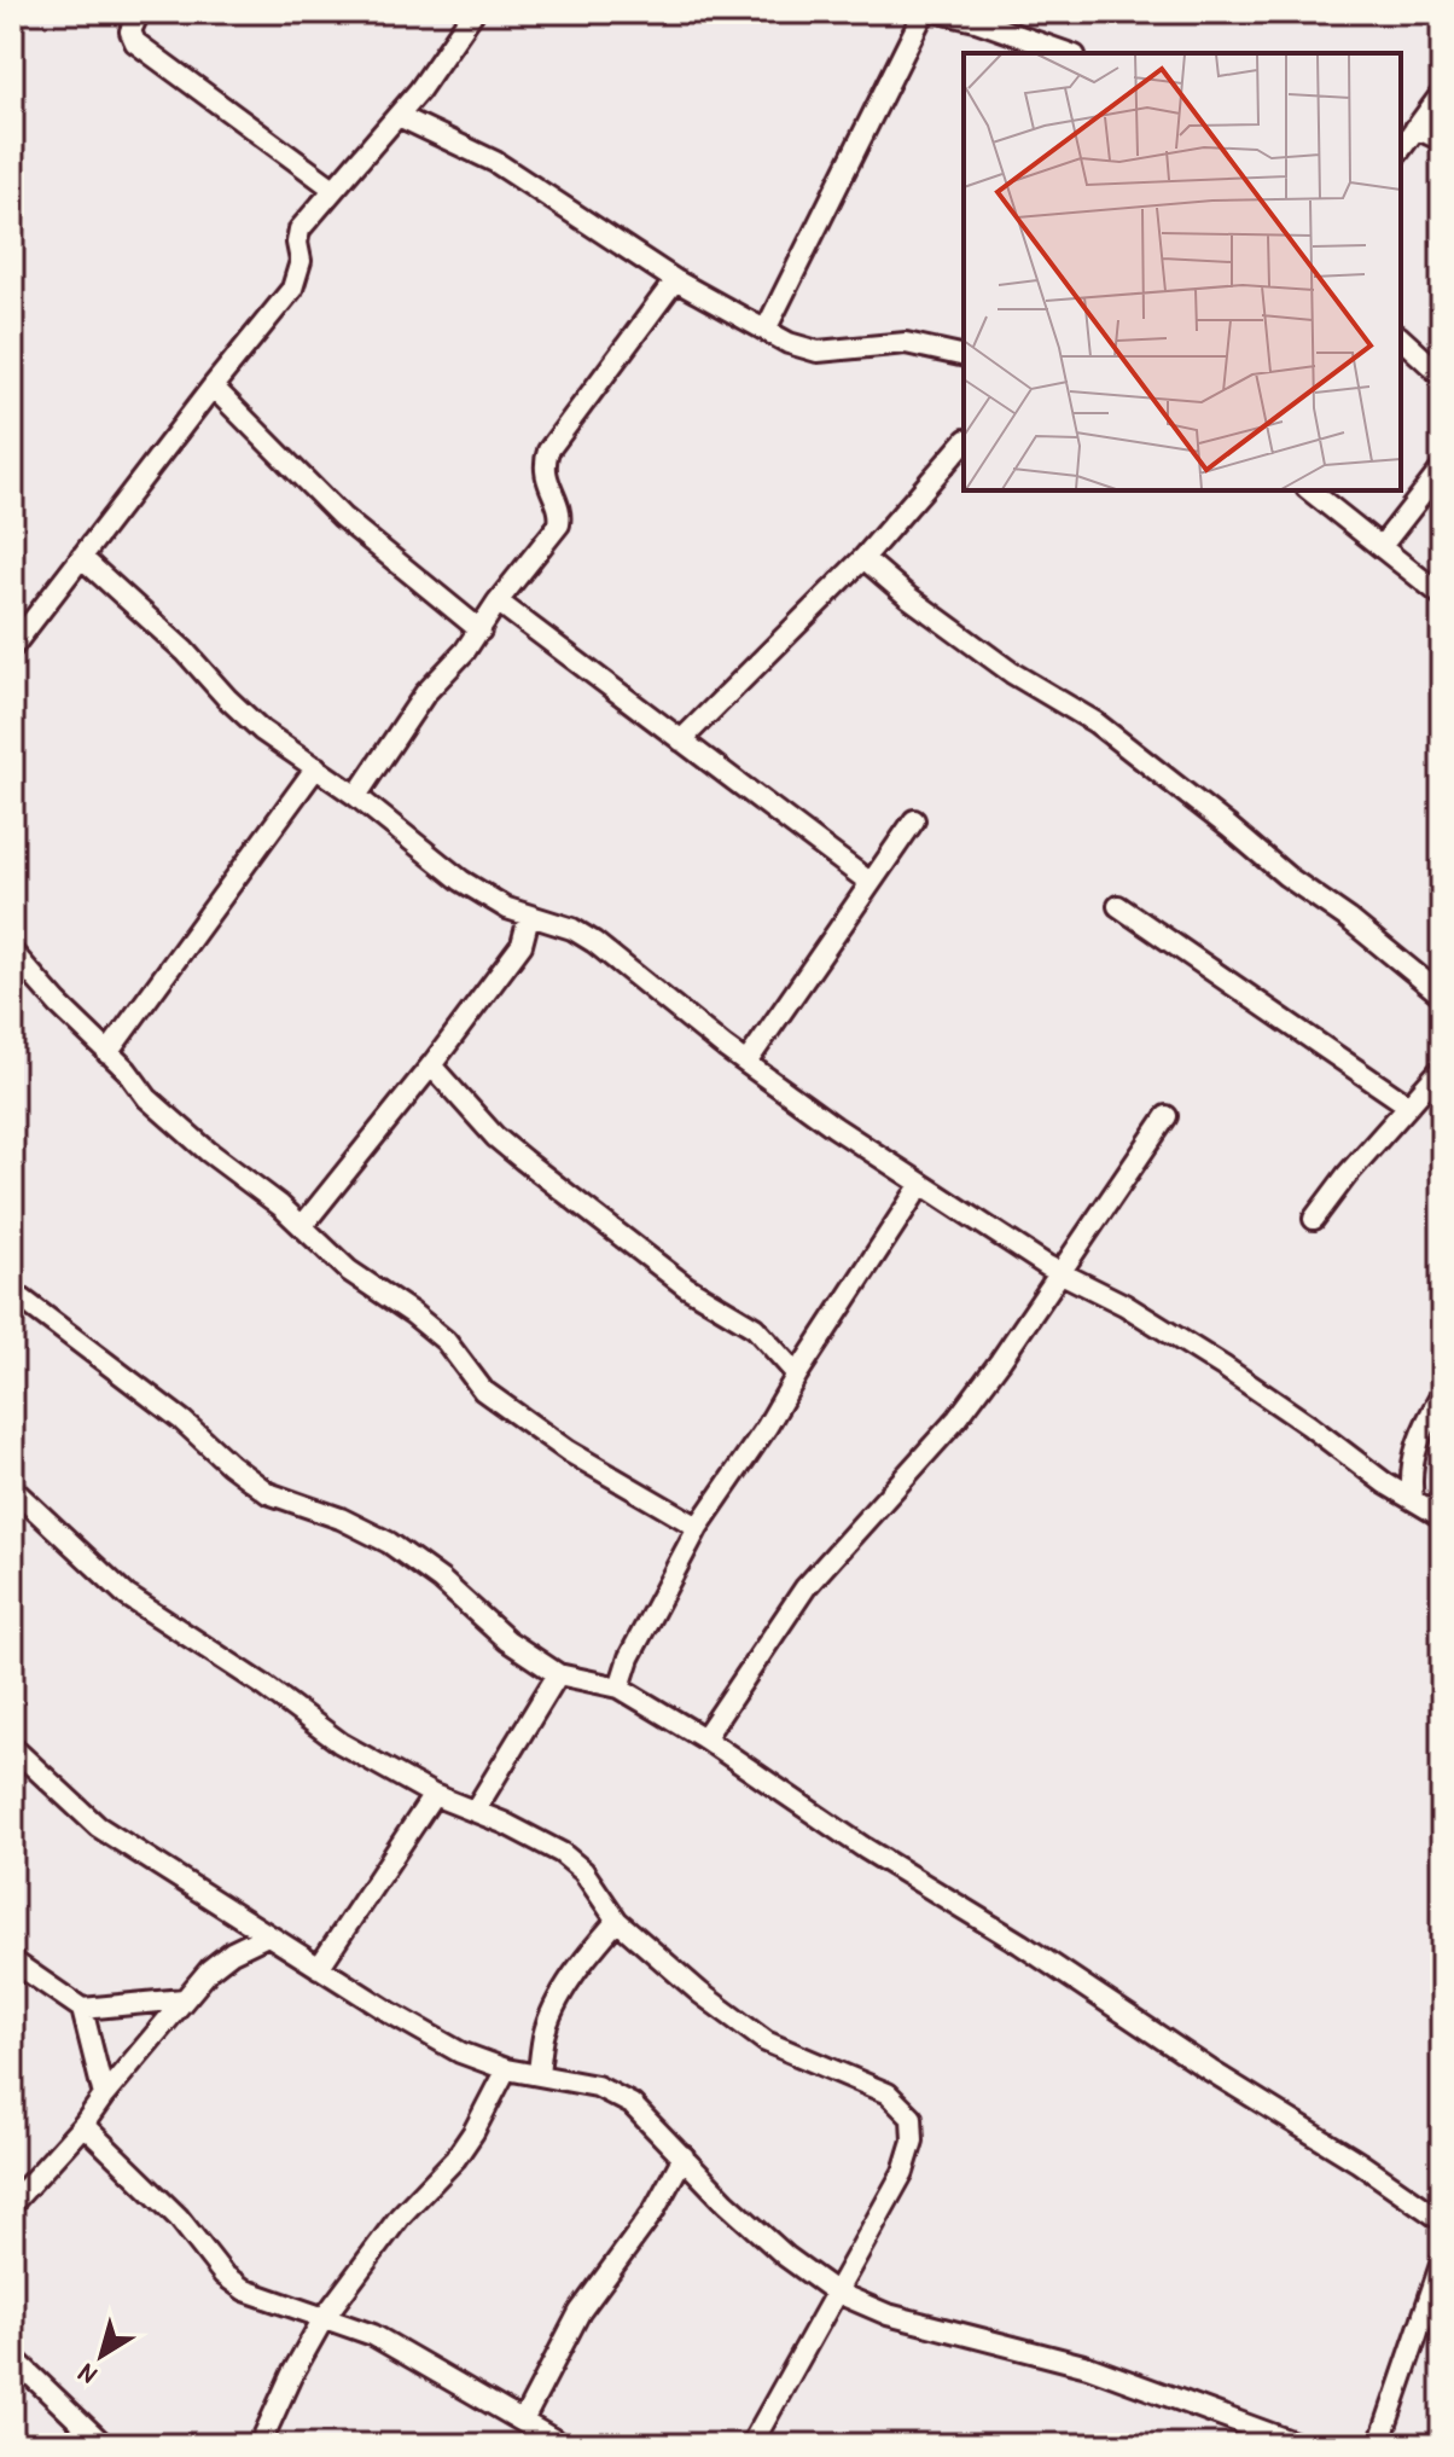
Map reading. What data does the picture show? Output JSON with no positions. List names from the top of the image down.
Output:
{
  "north": "bottom left"
}
